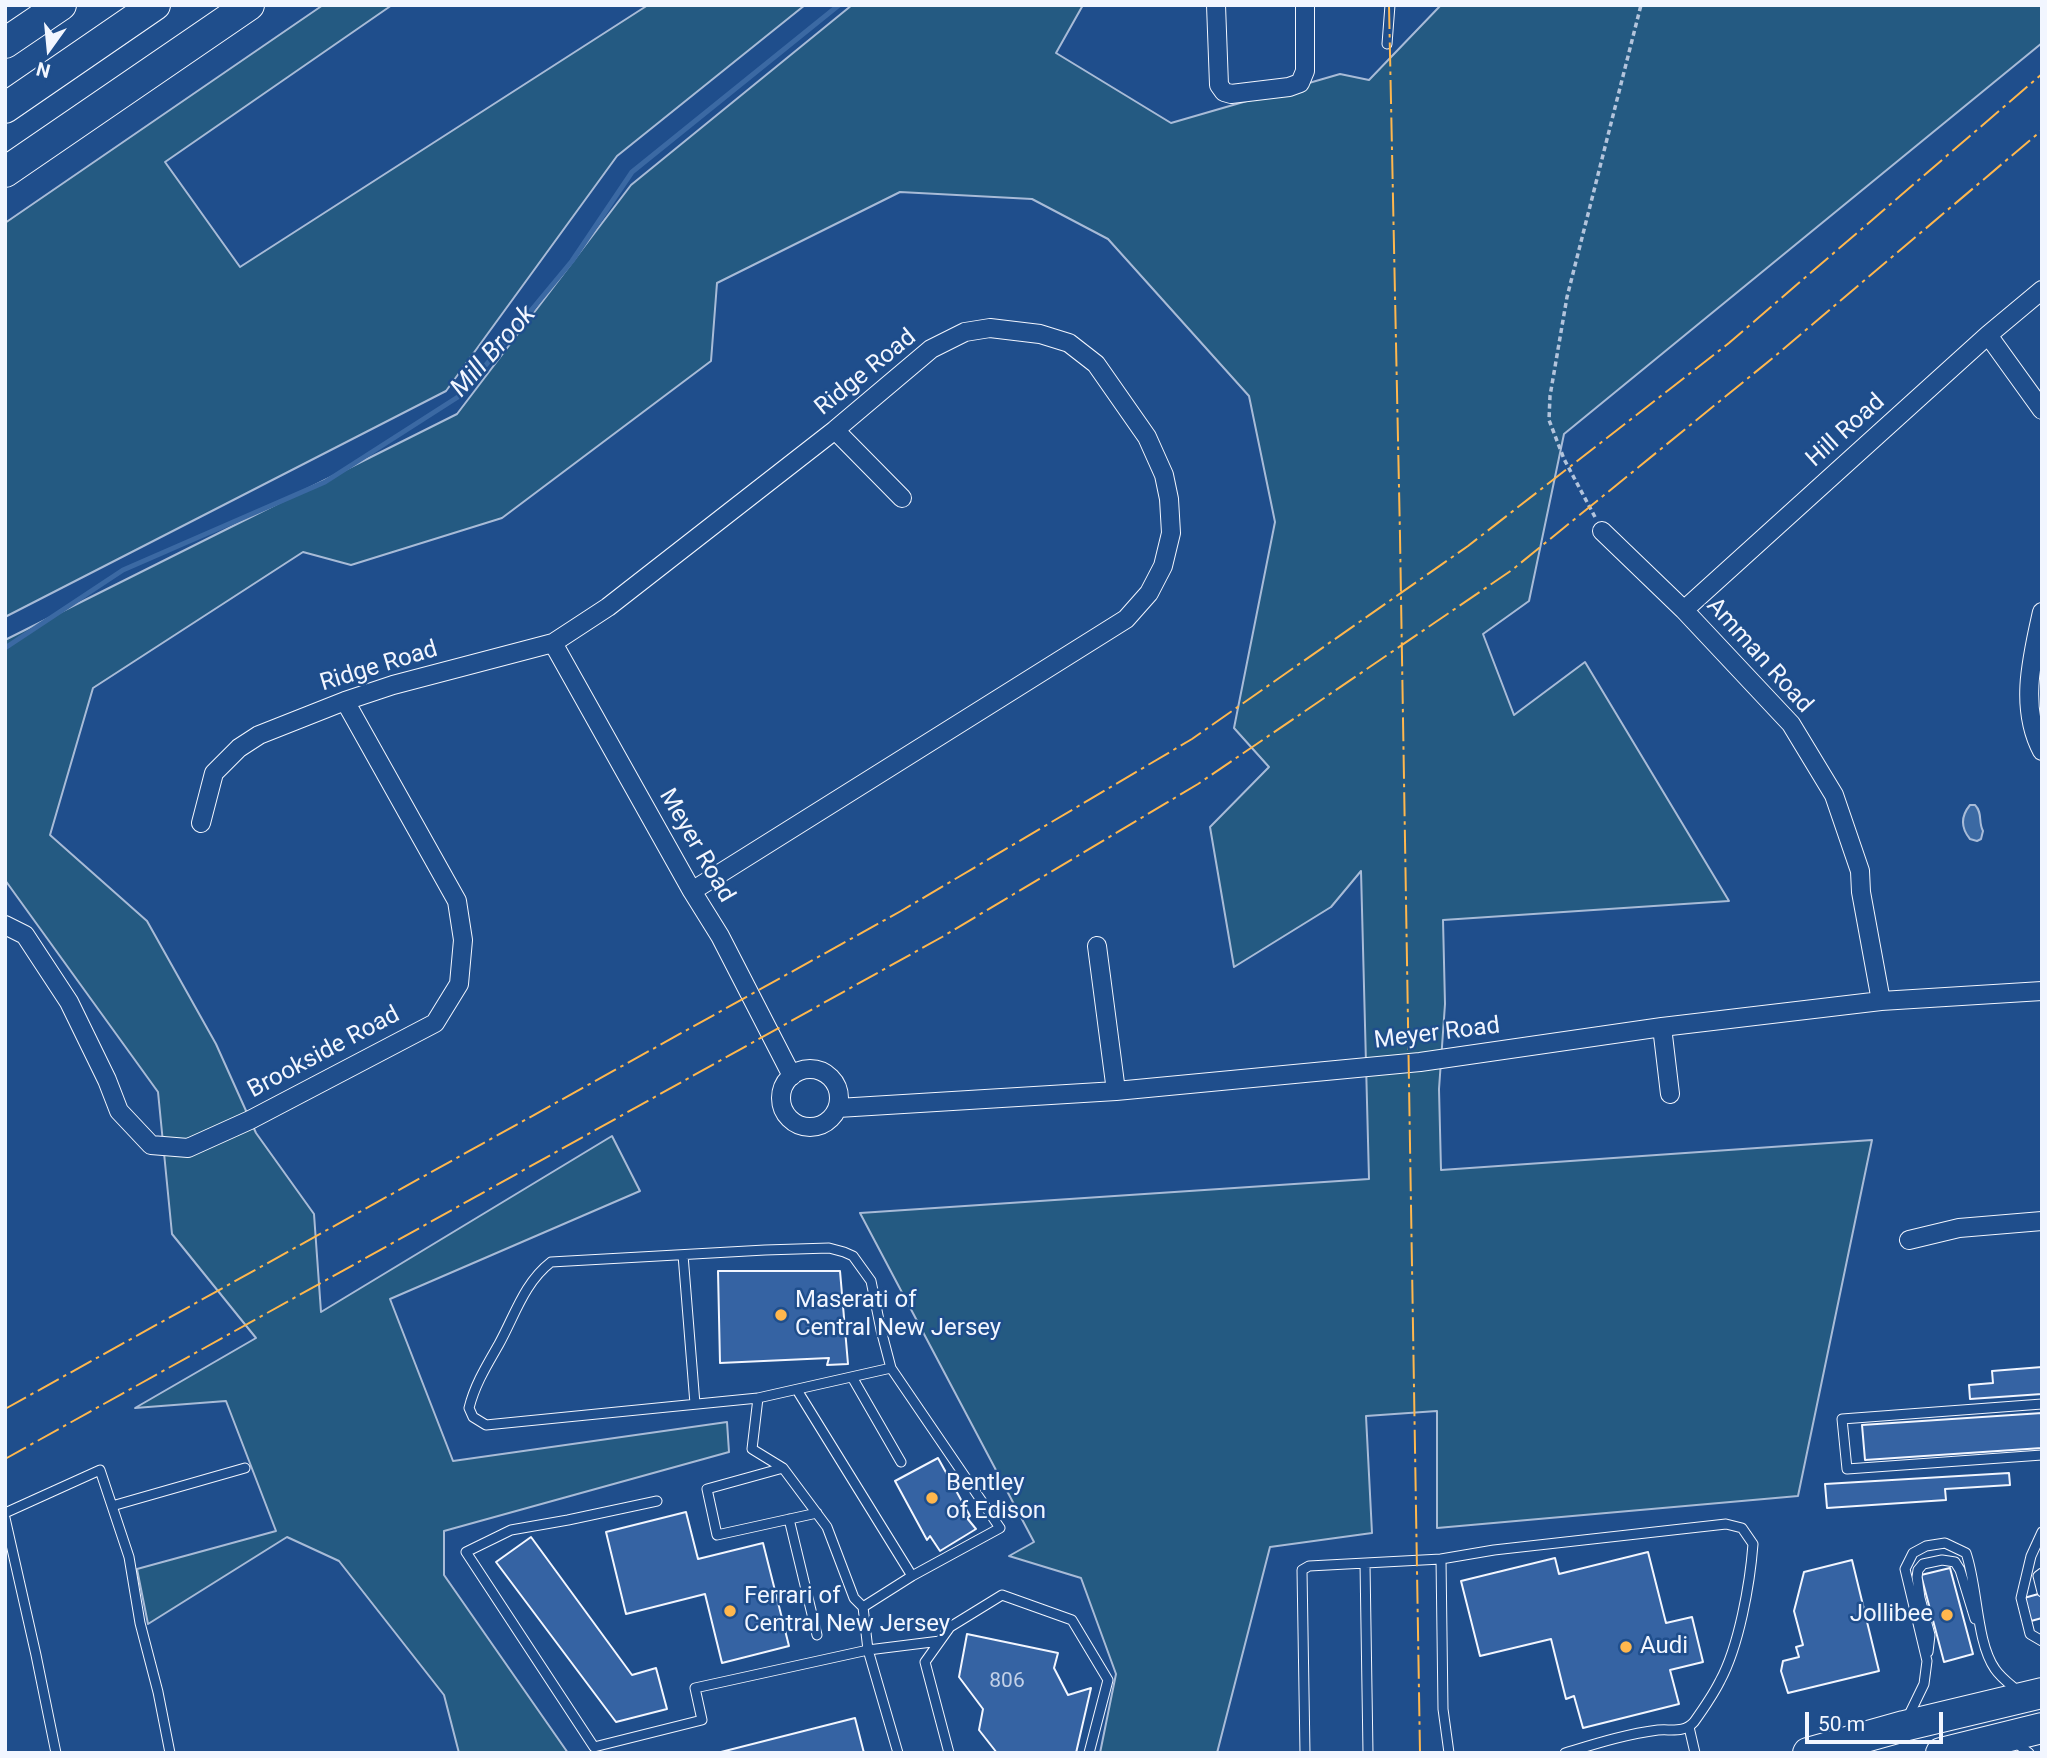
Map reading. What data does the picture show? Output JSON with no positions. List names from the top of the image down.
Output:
{
  "streets": {
    "street": [
      "Ridge Road",
      "Hill Road",
      "Amman Road",
      "Meyer Road",
      "Brookside Road"
    ]
  },
  "crossings": [
    ["Ridge Road", "Meyer Road"],
    ["Ridge Road", "Brookside Road"],
    ["Hill Road", "Amman Road"],
    ["Amman Road", "Meyer Road"]
  ],
  "water": ["Mill Brook"],
  "places": [
    "Maserati of Central New Jersey",
    "Bentley of Edison",
    "Ferrari of Central New Jersey",
    "Jollibee",
    "Audi"
  ],
  "house_numbers": ["806"],
  "scale_bar": "50 m",
  "north": "bottom"
}
